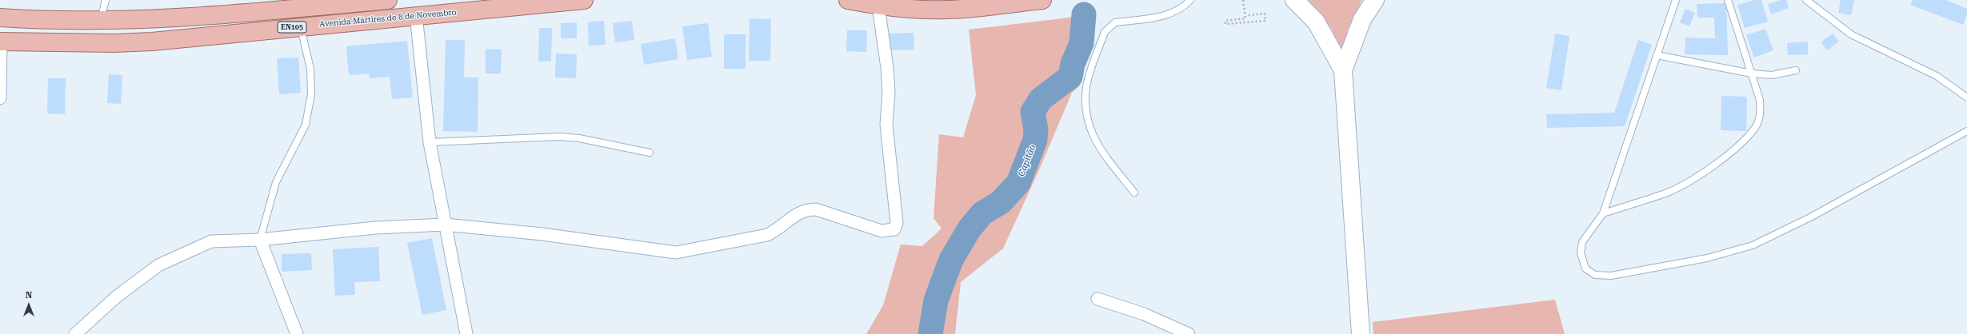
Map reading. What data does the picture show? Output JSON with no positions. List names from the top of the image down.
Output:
{
  "streets": {
    "main road": ["Avenida Mártires de 8 de Novembro", "EN105"]
  },
  "water": ["Capitão"],
  "north": "top"
}
